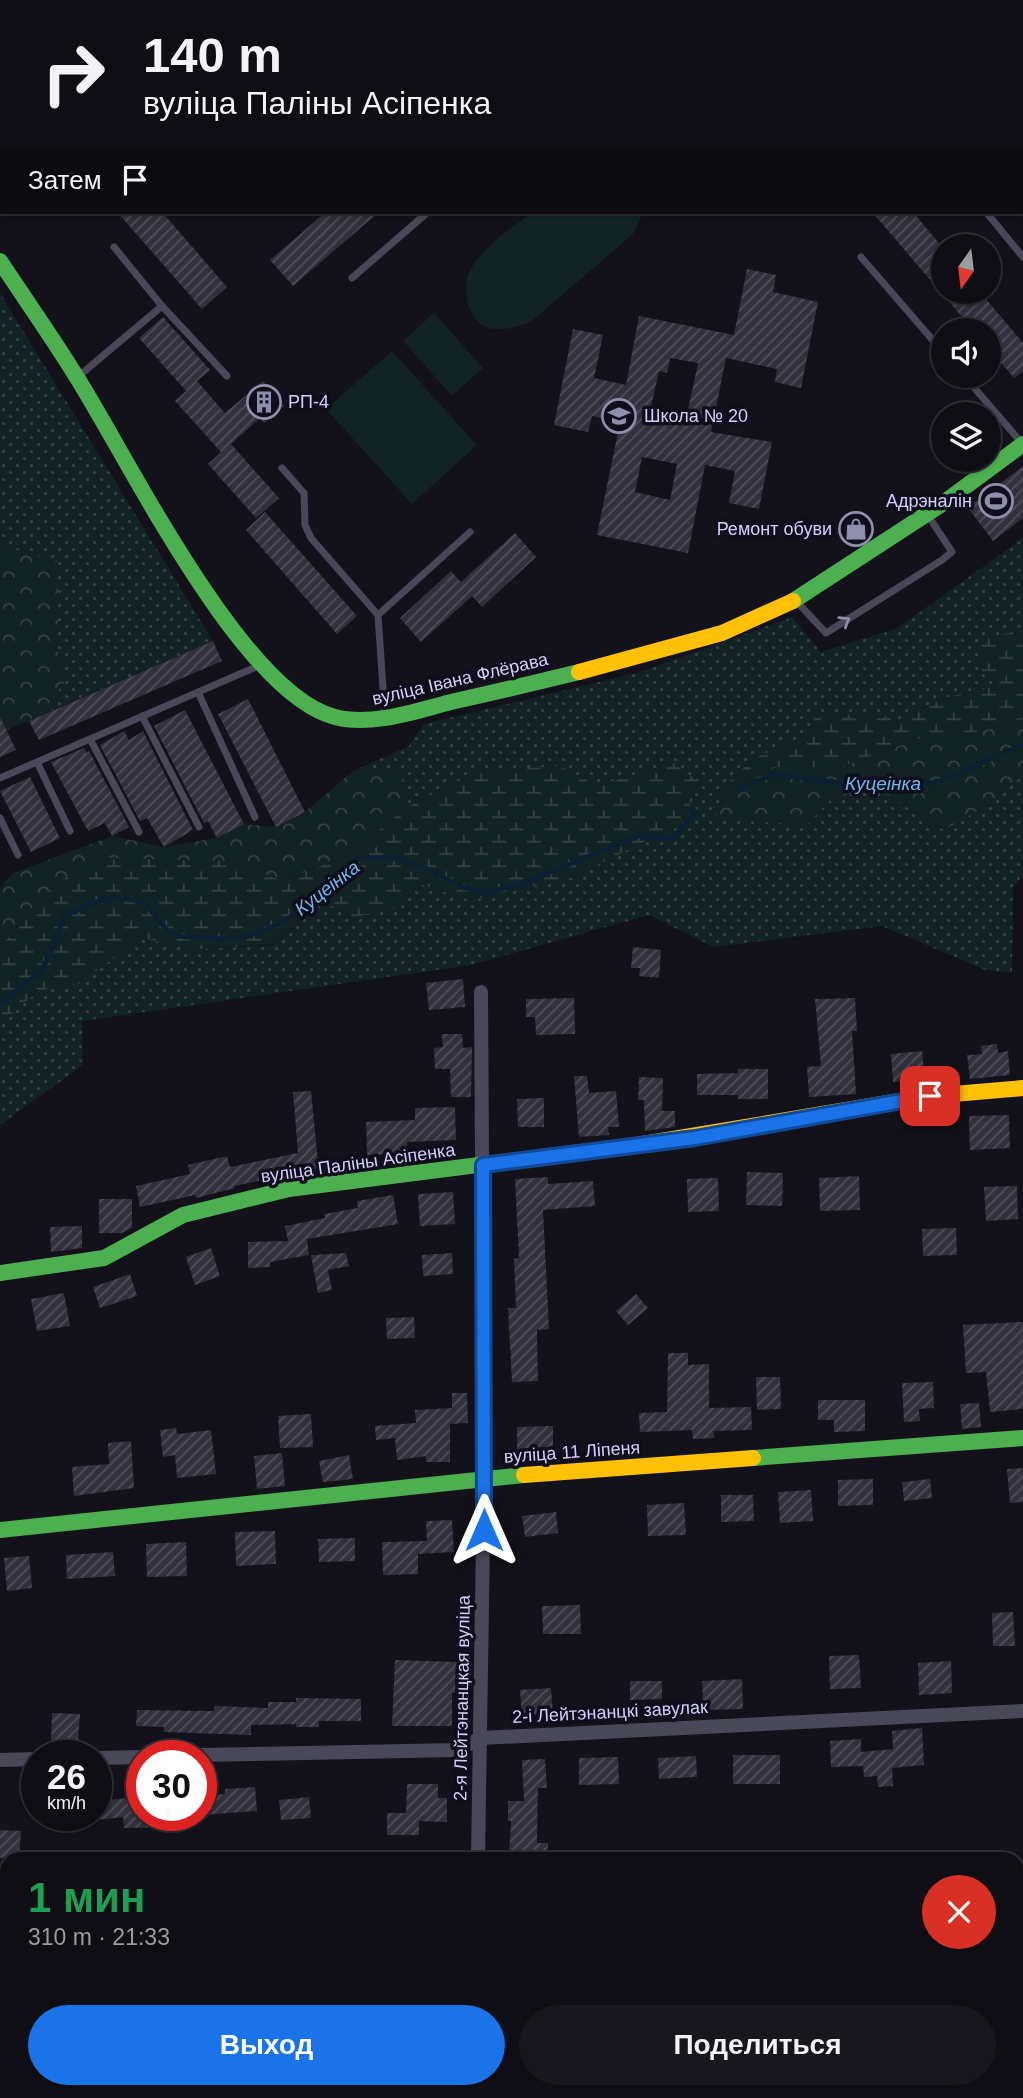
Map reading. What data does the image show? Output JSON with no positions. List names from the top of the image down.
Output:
{
  "streets": {
    "street": [
      "вуліца Івана Флёрава",
      "вуліца Паліны Асіпенка",
      "вуліца 11 Ліпеня",
      "2-я Лейтэнанцкая вуліца",
      "2-і Лейтэнанцкі завулак"
    ]
  },
  "crossings": [
    ["вуліца Паліны Асіпенка", "2-я Лейтэнанцкая вуліца"],
    ["вуліца 11 Ліпеня", "2-я Лейтэнанцкая вуліца"],
    ["2-я Лейтэнанцкая вуліца", "2-і Лейтэнанцкі завулак"]
  ],
  "water": ["Куцеінка"],
  "places": {
    "building": ["РП-4"],
    "school or university": ["Школа № 20"],
    "sports": ["Адрэналін"],
    "shop": ["Ремонт обуви"]
  },
  "north": "bottom",
  "page": {
    "turn": ["140 m", "вуліца Паліны Асіпенка"],
    "then": "Затем",
    "speed": "26 km/h",
    "limit": "30",
    "heading": ["1 мин", "310 m · 21:33"],
    "buttons": ["Выход", "Поделиться"]
  }
}
